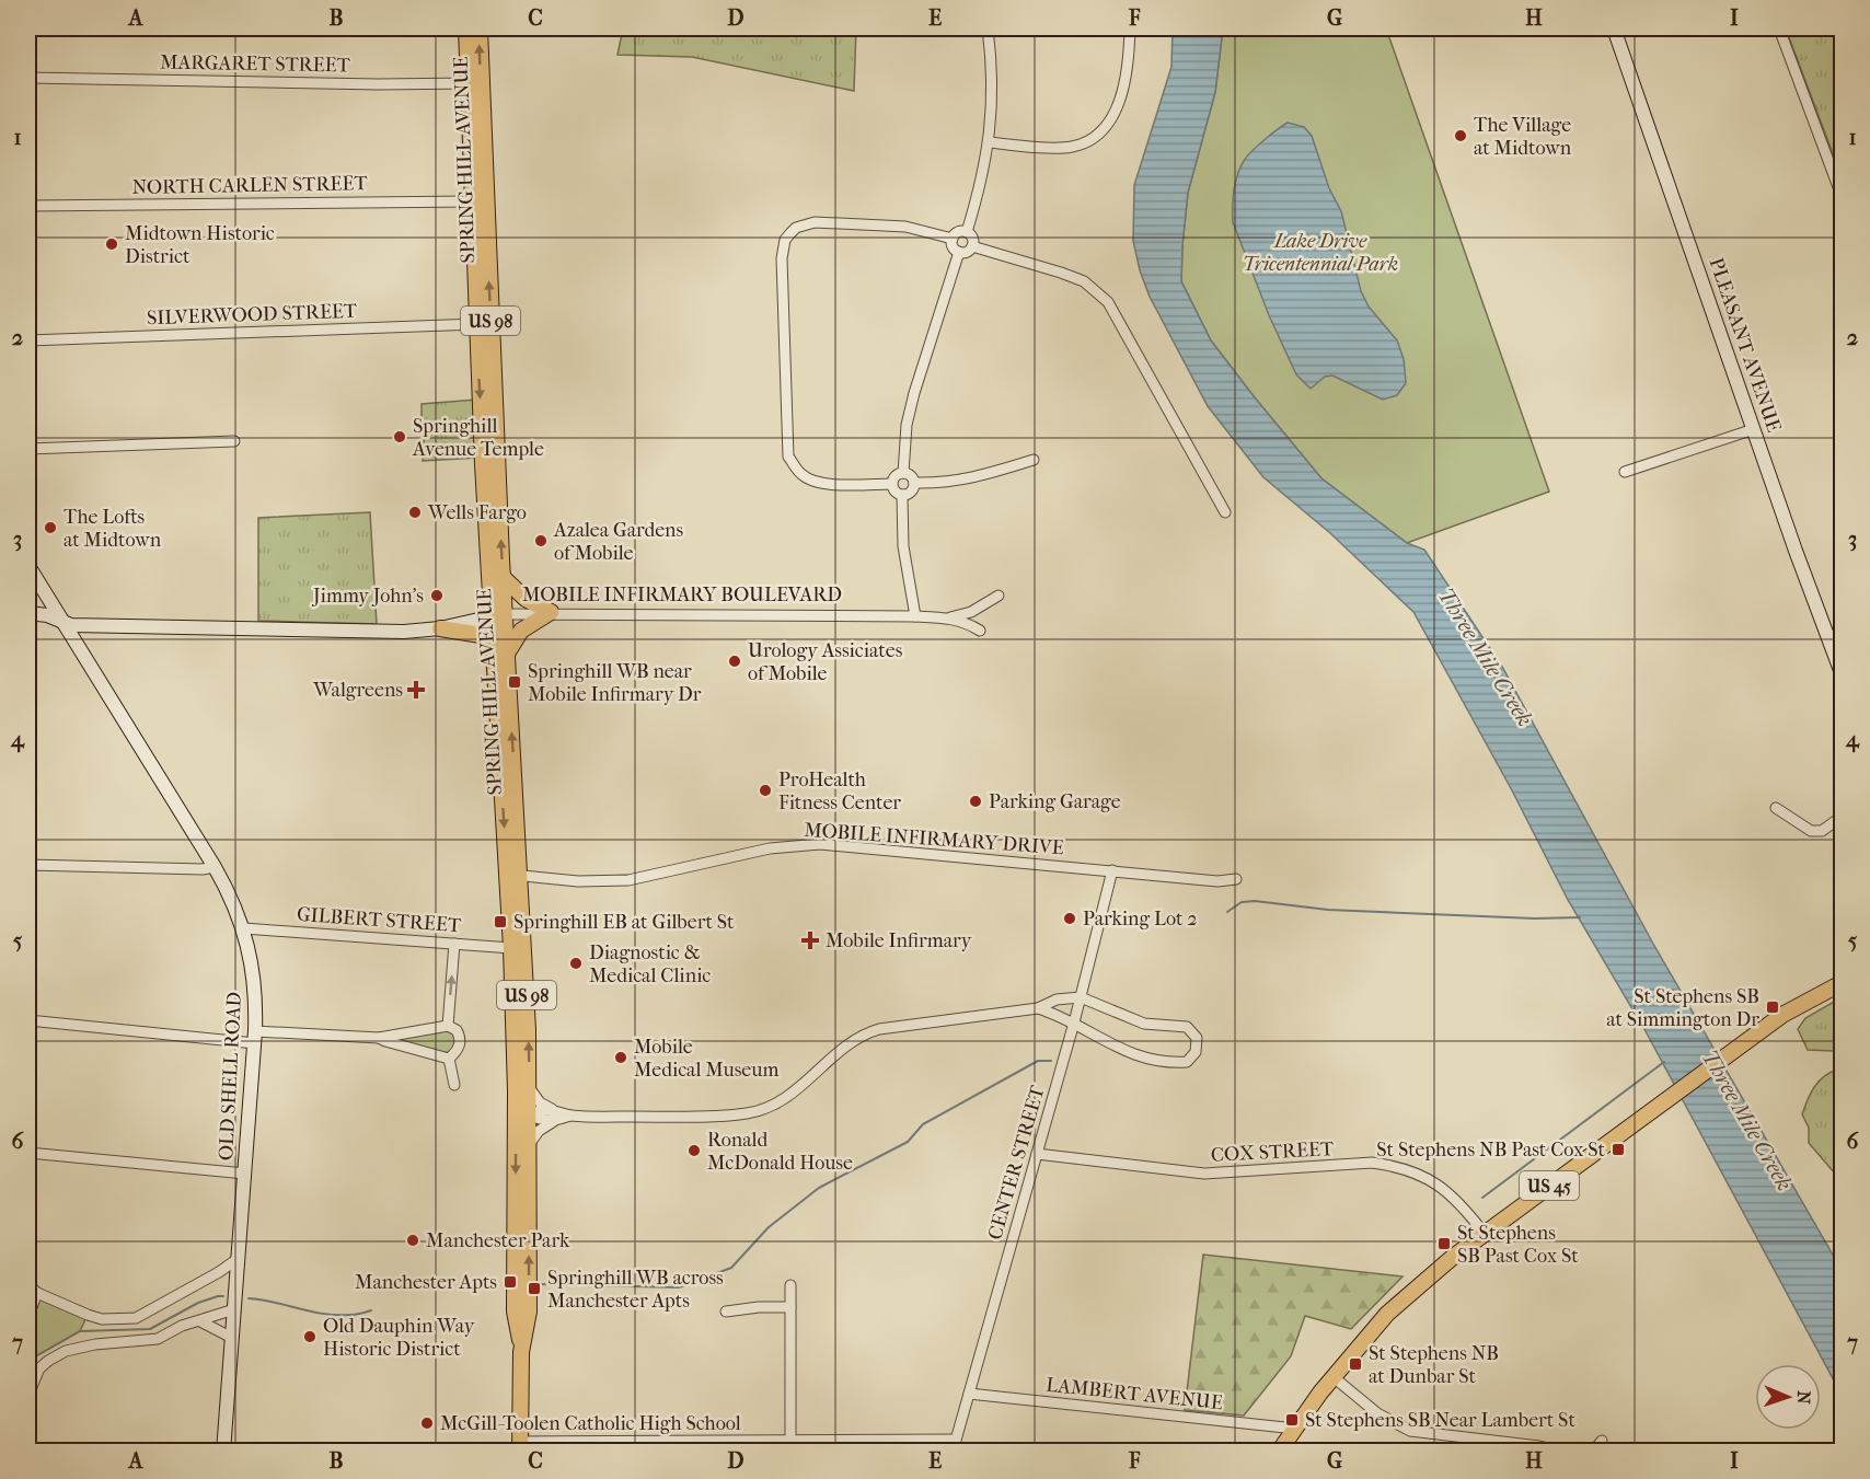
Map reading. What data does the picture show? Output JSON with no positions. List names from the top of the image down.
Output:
{
  "streets": {
    "main road": ["SPRING HILL AVENUE", "US 98", "US 45"],
    "street": [
      "MARGARET STREET",
      "NORTH CARLEN STREET",
      "SILVERWOOD STREET",
      "PLEASANT AVENUE",
      "MOBILE INFIRMARY BOULEVARD",
      "MOBILE INFIRMARY DRIVE",
      "GILBERT STREET",
      "OLD SHELL ROAD",
      "COX STREET",
      "CENTER STREET",
      "LAMBERT AVENUE"
    ]
  },
  "crossings": [
    ["MARGARET STREET", "SPRING HILL AVENUE"],
    ["SPRING HILL AVENUE", "NORTH CARLEN STREET"],
    ["SPRING HILL AVENUE", "SILVERWOOD STREET"],
    ["SPRING HILL AVENUE", "MOBILE INFIRMARY BOULEVARD"],
    ["SPRING HILL AVENUE", "MOBILE INFIRMARY DRIVE"],
    ["SPRING HILL AVENUE", "GILBERT STREET"],
    ["MOBILE INFIRMARY BOULEVARD", "OLD SHELL ROAD"],
    ["MOBILE INFIRMARY DRIVE", "CENTER STREET"],
    ["GILBERT STREET", "OLD SHELL ROAD"],
    ["COX STREET", "CENTER STREET"],
    ["COX STREET", "US 45"],
    ["CENTER STREET", "LAMBERT AVENUE"],
    ["US 45", "LAMBERT AVENUE"]
  ],
  "water": ["Three Mile Creek"],
  "parks": ["Lake Drive Tricentennial Park"],
  "places": {
    "other": [
      "The Village at Midtown",
      "Midtown Historic District",
      "Springhill Avenue Temple",
      "Wells Fargo",
      "The Lofts at Midtown",
      "Azalea Gardens of Mobile",
      "Jimmy John's",
      "Urology Assiciates of Mobile",
      "ProHealth Fitness Center",
      "Parking Garage",
      "Parking Lot 2",
      "Diagnostic & Medical Clinic",
      "Mobile Medical Museum",
      "Ronald McDonald House",
      "Manchester Park",
      "Old Dauphin Way Historic District",
      "McGill-Toolen Catholic High School"
    ],
    "transit": [
      "Springhill WB near Mobile Infirmary Dr",
      "Springhill EB at Gilbert St",
      "St Stephens SB at Simmington Dr",
      "St Stephens NB Past Cox St",
      "St Stephens SB Past Cox St",
      "Manchester Apts",
      "Springhill WB across Manchester Apts",
      "St Stephens NB at Dunbar St",
      "St Stephens SB Near Lambert St"
    ],
    "health": ["Walgreens", "Mobile Infirmary"]
  },
  "north": "right",
  "grid": {
    "columns": [
      "A",
      "B",
      "C",
      "D",
      "E",
      "F",
      "G",
      "H",
      "I"
    ],
    "rows": [
      "1",
      "2",
      "3",
      "4",
      "5",
      "6",
      "7"
    ]
  }
}
